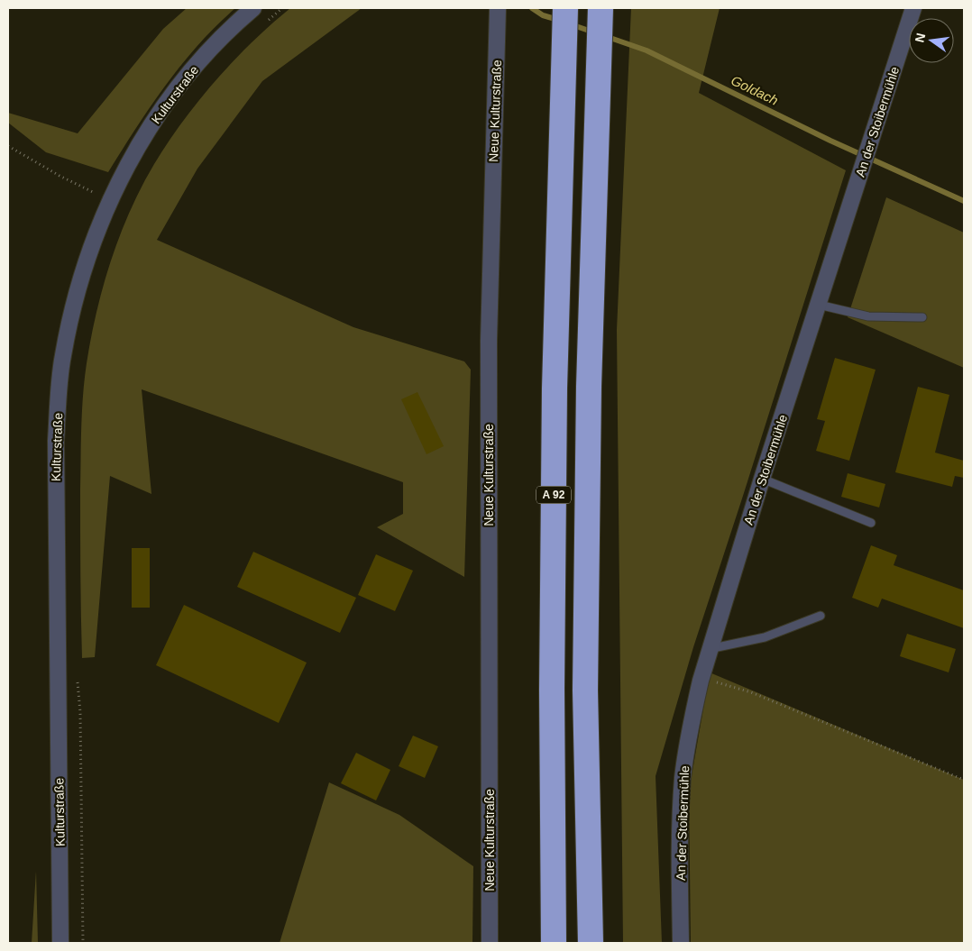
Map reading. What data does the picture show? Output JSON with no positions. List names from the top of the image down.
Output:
{
  "streets": {
    "highway": ["A 92"],
    "street": ["Kulturstraße", "Neue Kulturstraße", "An der Stoibermühle"]
  },
  "water": ["Goldach"],
  "north": "left"
}
